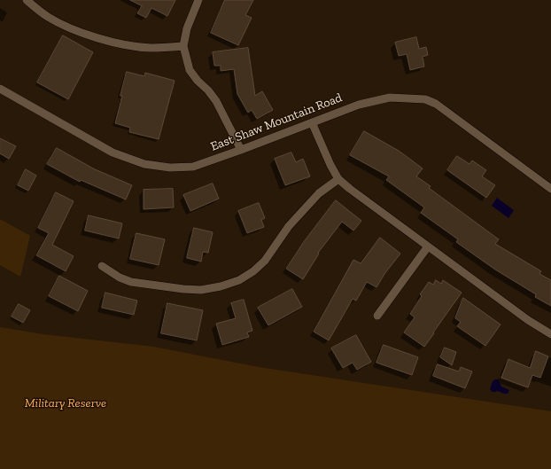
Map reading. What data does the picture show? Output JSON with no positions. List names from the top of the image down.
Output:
{
  "streets": {
    "street": ["East Shaw Mountain Road"]
  },
  "parks": ["Military Reserve"]
}
